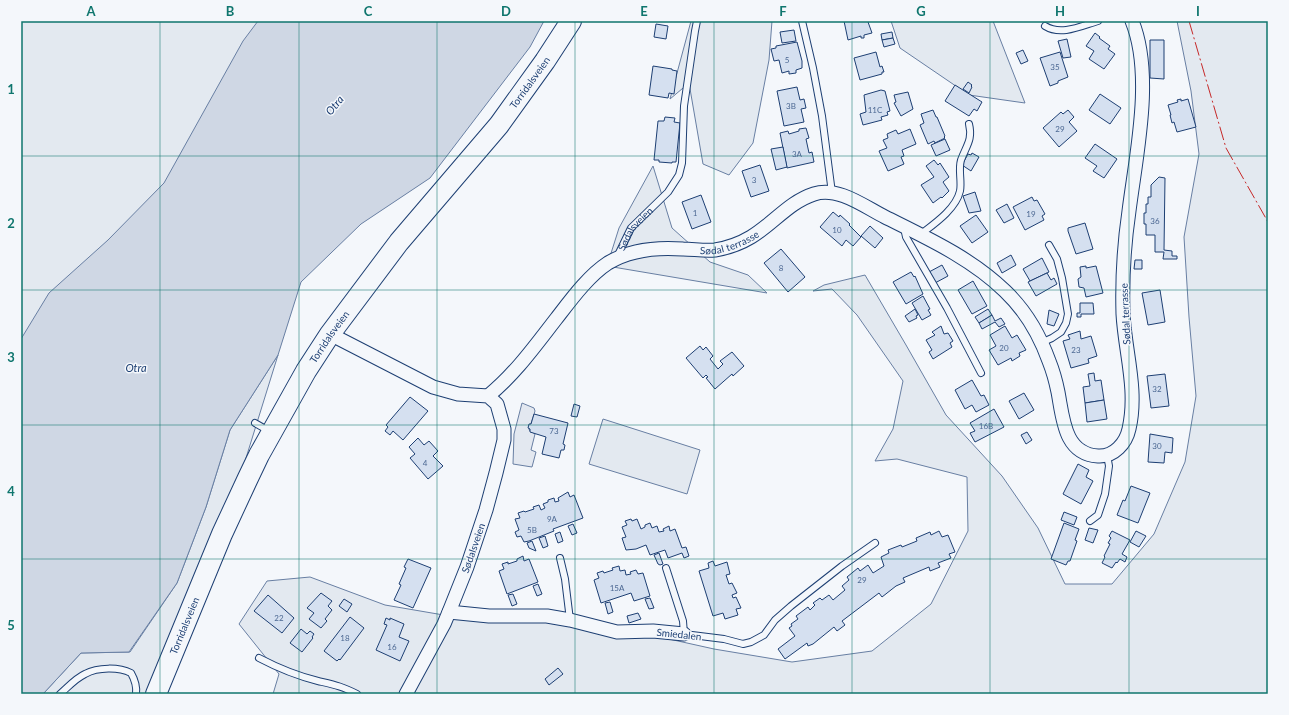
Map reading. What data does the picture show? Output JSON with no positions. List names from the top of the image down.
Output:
{
  "streets": {
    "main road": ["Torridalsveien"],
    "street": ["Sødalsveien", "Sødal terrasse", "Smiedalen"]
  },
  "crossings": [
    ["Sødalsveien", "Sødal terrasse"],
    ["Sødalsveien", "Smiedalen"]
  ],
  "water": ["Otra"],
  "house_numbers": [
    "5",
    "35",
    "3B",
    "11C",
    "29",
    "3A",
    "3",
    "1",
    "19",
    "36",
    "10",
    "8",
    "20",
    "23",
    "32",
    "16B",
    "73",
    "30",
    "4",
    "9A",
    "5B",
    "29",
    "15A",
    "22",
    "18",
    "16"
  ],
  "grid": {
    "columns": [
      "A",
      "B",
      "C",
      "D",
      "E",
      "F",
      "G",
      "H",
      "I"
    ],
    "rows": [
      "1",
      "2",
      "3",
      "4",
      "5"
    ]
  }
}
